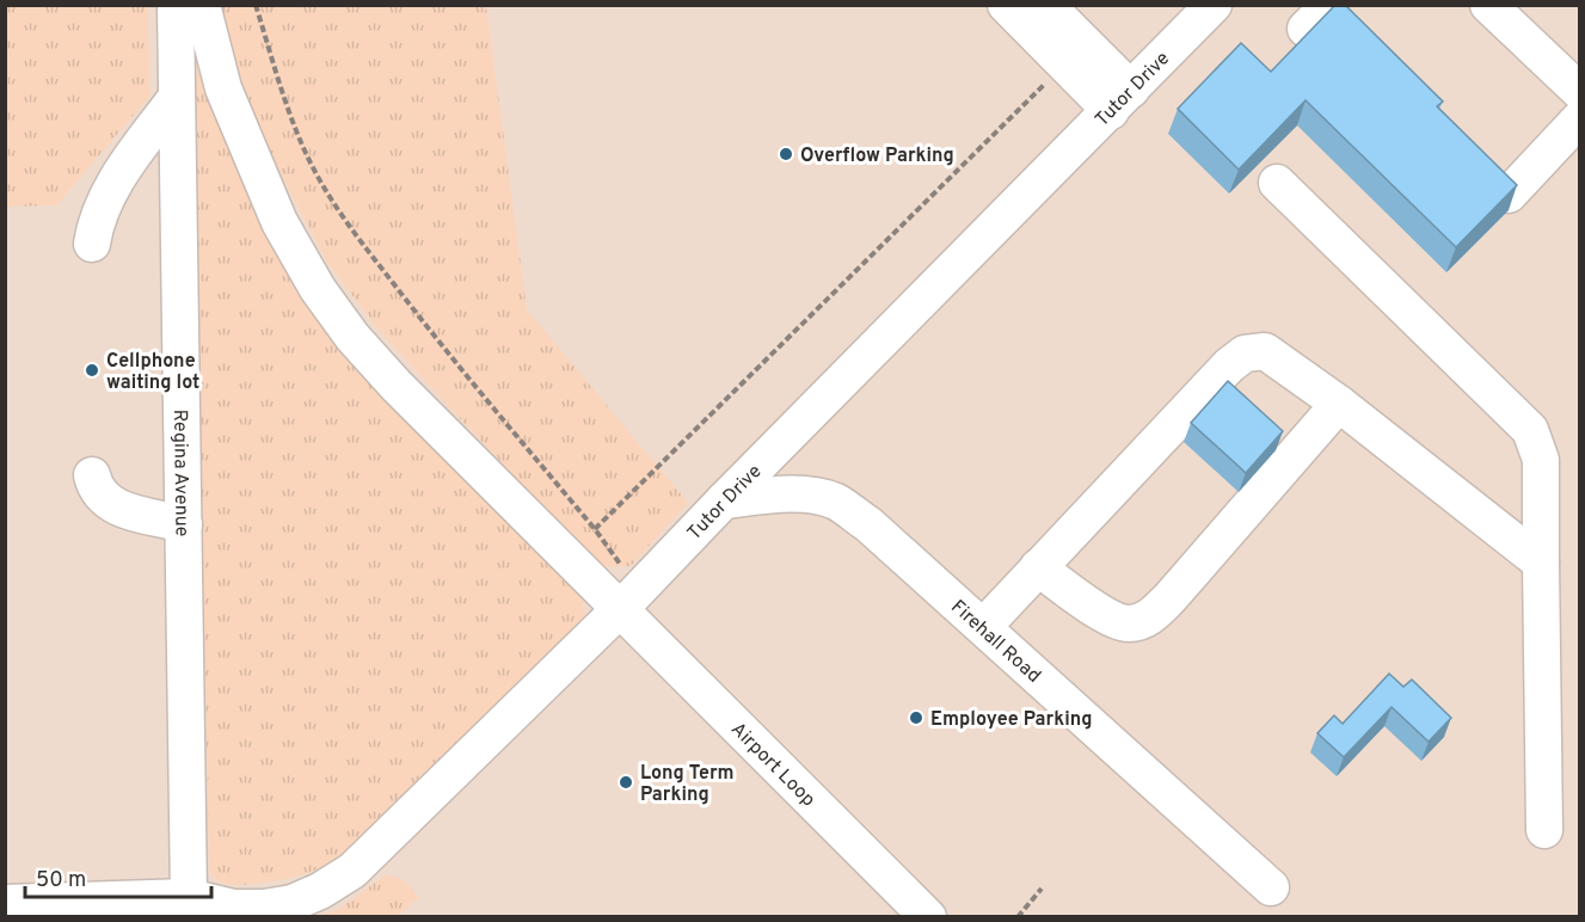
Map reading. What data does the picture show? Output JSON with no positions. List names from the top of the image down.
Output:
{
  "streets": {
    "street": [
      "Tutor Drive",
      "Regina Avenue",
      "Firehall Road",
      "Airport Loop"
    ]
  },
  "crossings": [
    ["Tutor Drive", "Regina Avenue"],
    ["Tutor Drive", "Firehall Road"],
    ["Tutor Drive", "Airport Loop"]
  ],
  "places": [
    "Overflow Parking",
    "Cellphone waiting lot",
    "Employee Parking",
    "Long Term Parking"
  ],
  "scale_bar": "50 m"
}
